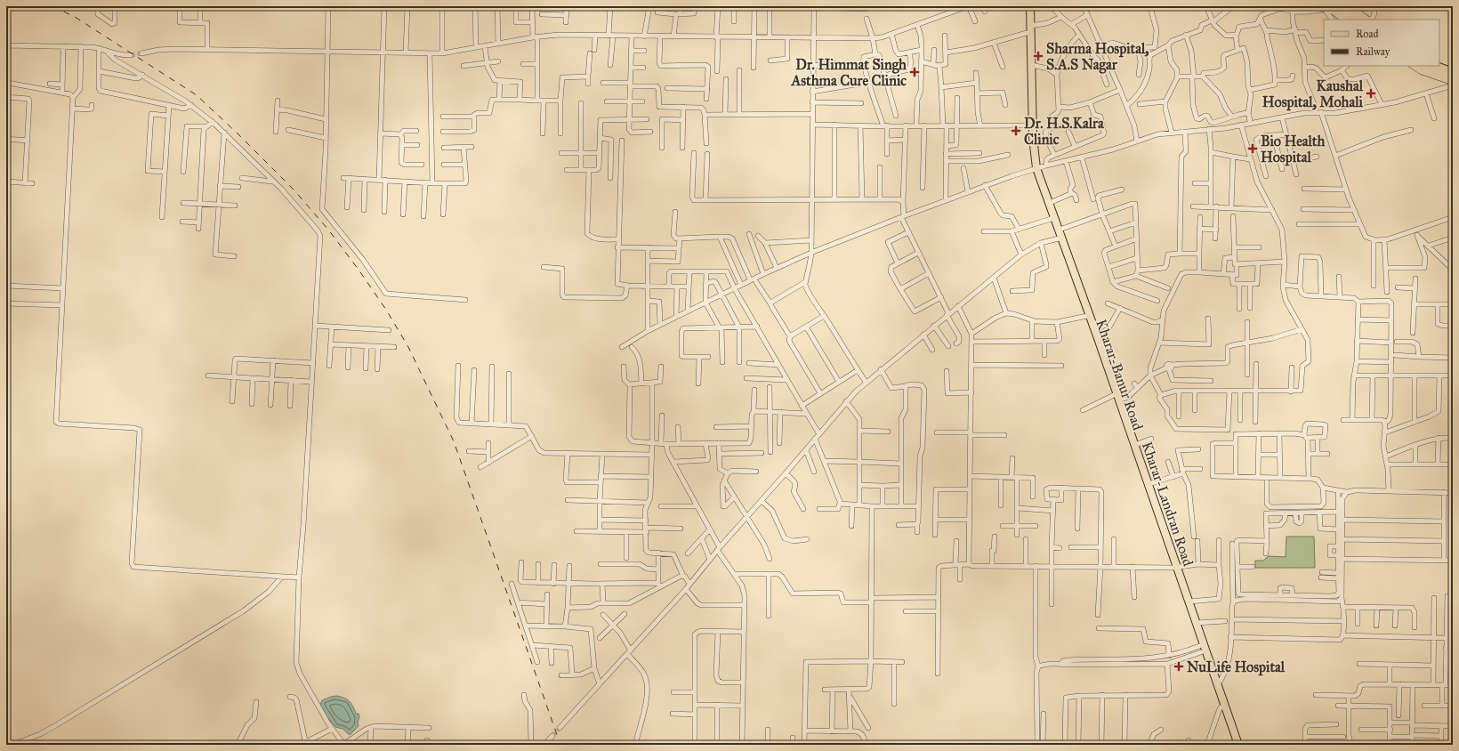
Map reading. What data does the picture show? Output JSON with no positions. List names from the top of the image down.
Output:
{
  "streets": {
    "highway": ["Kharar-Banur Road", "Kharar-Landran Road"]
  },
  "crossings": [
    ["Kharar-Banur Road", "Kharar-Landran Road"]
  ],
  "places": {
    "health": [
      "Sharma Hospital, S.A.S Nagar",
      "Dr. Himmat Singh Asthma Cure Clinic",
      "Kaushal Hospital, Mohali",
      "Dr. H.S.Kalra Clinic",
      "Bio Health Hospital",
      "NuLife Hospital"
    ]
  },
  "legend": ["Road", "Railway"]
}
